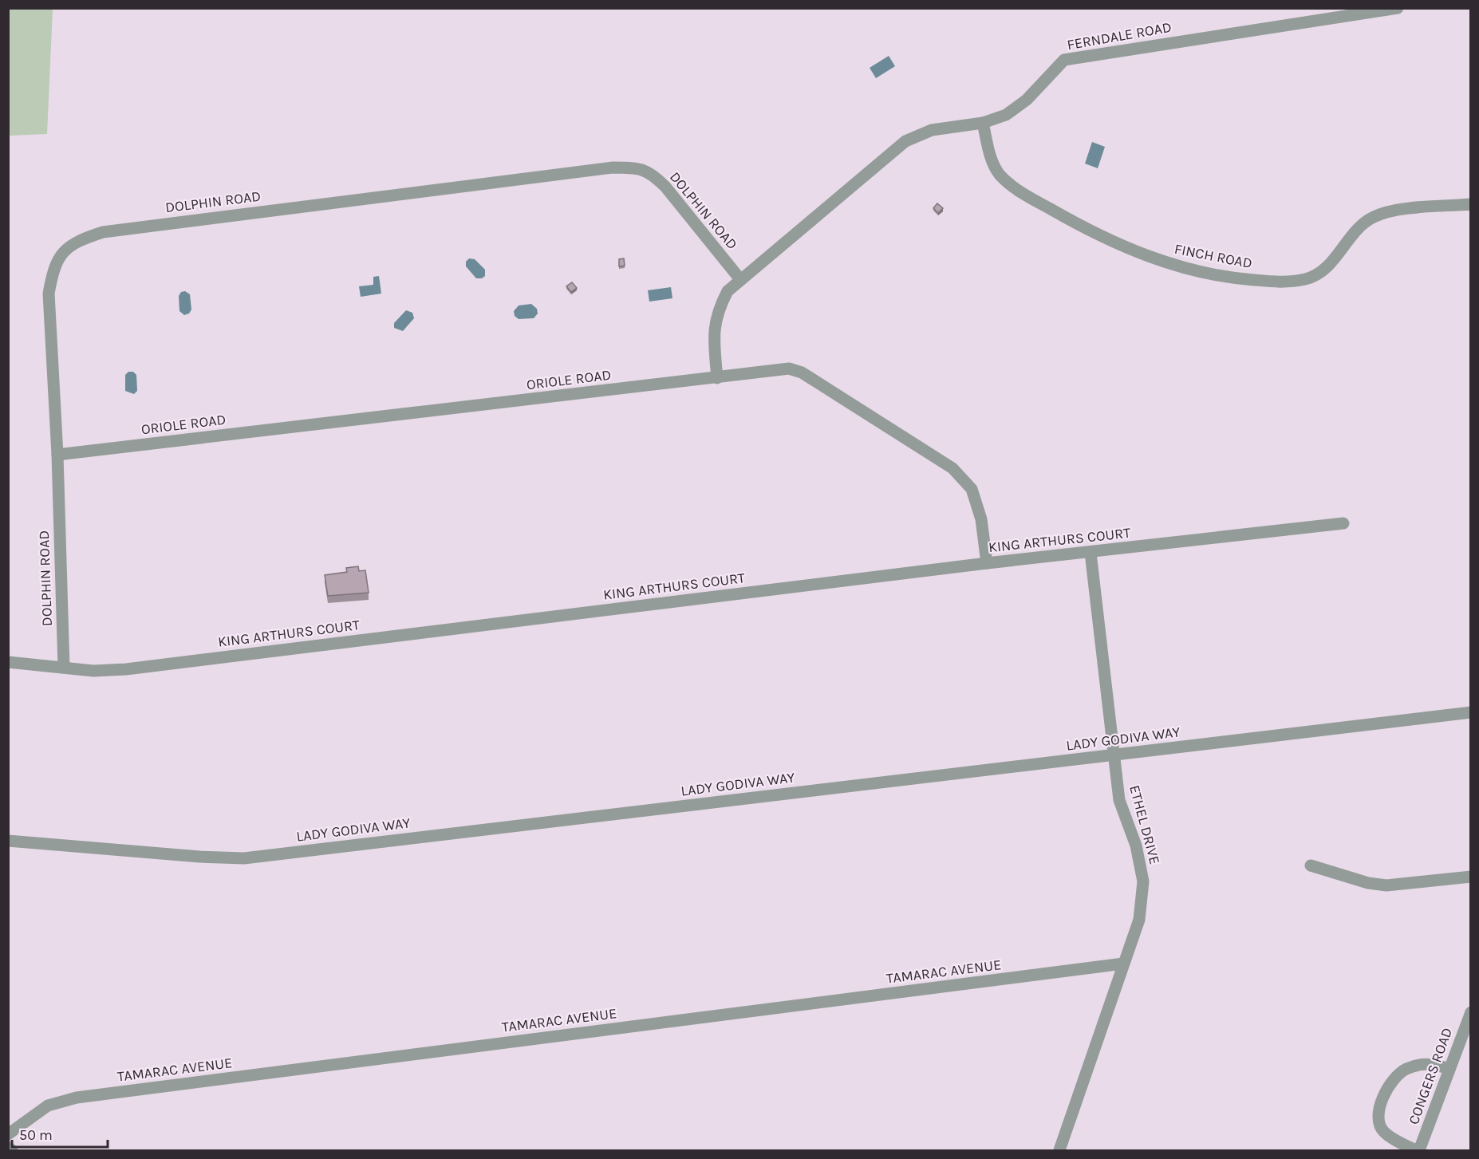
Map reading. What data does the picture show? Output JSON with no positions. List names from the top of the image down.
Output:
{
  "streets": {
    "street": [
      "FERNDALE ROAD",
      "DOLPHIN ROAD",
      "FINCH ROAD",
      "ORIOLE ROAD",
      "KING ARTHURS COURT",
      "LADY GODIVA WAY",
      "ETHEL DRIVE",
      "TAMARAC AVENUE",
      "CONGERS ROAD"
    ]
  },
  "crossings": [
    ["FERNDALE ROAD", "DOLPHIN ROAD"],
    ["FERNDALE ROAD", "FINCH ROAD"],
    ["FERNDALE ROAD", "ORIOLE ROAD"],
    ["DOLPHIN ROAD", "ORIOLE ROAD"],
    ["DOLPHIN ROAD", "KING ARTHURS COURT"],
    ["ORIOLE ROAD", "KING ARTHURS COURT"],
    ["KING ARTHURS COURT", "ETHEL DRIVE"],
    ["LADY GODIVA WAY", "ETHEL DRIVE"],
    ["ETHEL DRIVE", "TAMARAC AVENUE"]
  ],
  "scale_bar": "50 m"
}
